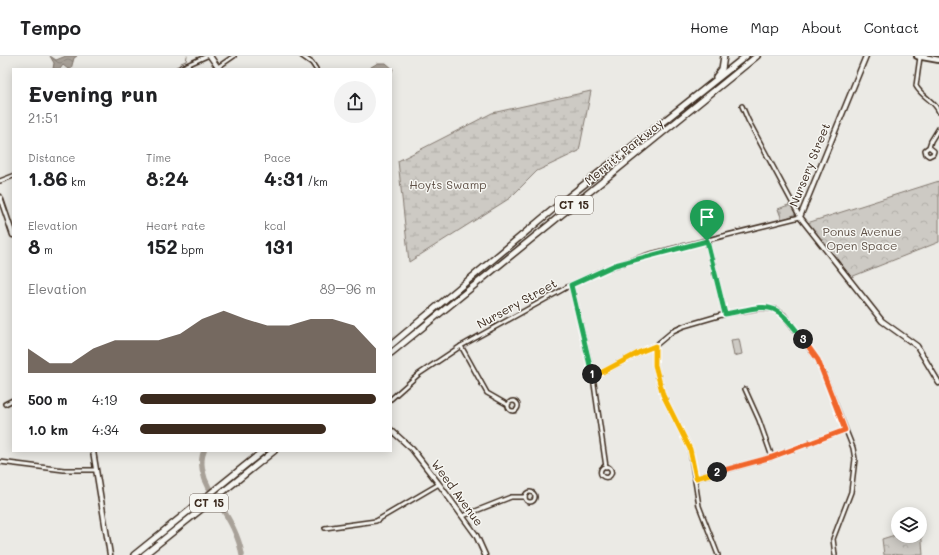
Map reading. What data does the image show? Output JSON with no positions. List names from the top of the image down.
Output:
{
  "streets": {
    "highway": ["Merritt Parkway", "CT 15"],
    "street": ["Nursery Street", "Weed Avenue"]
  },
  "parks": ["Hoyts Swamp", "Ponus Avenue Open Space"],
  "page": {
    "header": "Tempo",
    "nav": [
      "Home",
      "Map",
      "About",
      "Contact"
    ],
    "heading": ["Evening run", "21:51"],
    "stats": [
      ["Distance", "1.86 km"],
      ["Time", "8:24"],
      ["Pace", "4:31 /km"],
      ["Elevation", "8 m"],
      ["Heart rate", "152 bpm"],
      ["kcal", "131"]
    ],
    "chart": ["Elevation", "89–96 m"],
    "pins": ["3", "1", "2"],
    "list": [
      {
        "name": "500 m",
        "note": "4:19"
      },
      {
        "name": "1.0 km",
        "note": "4:34"
      }
    ]
  }
}
